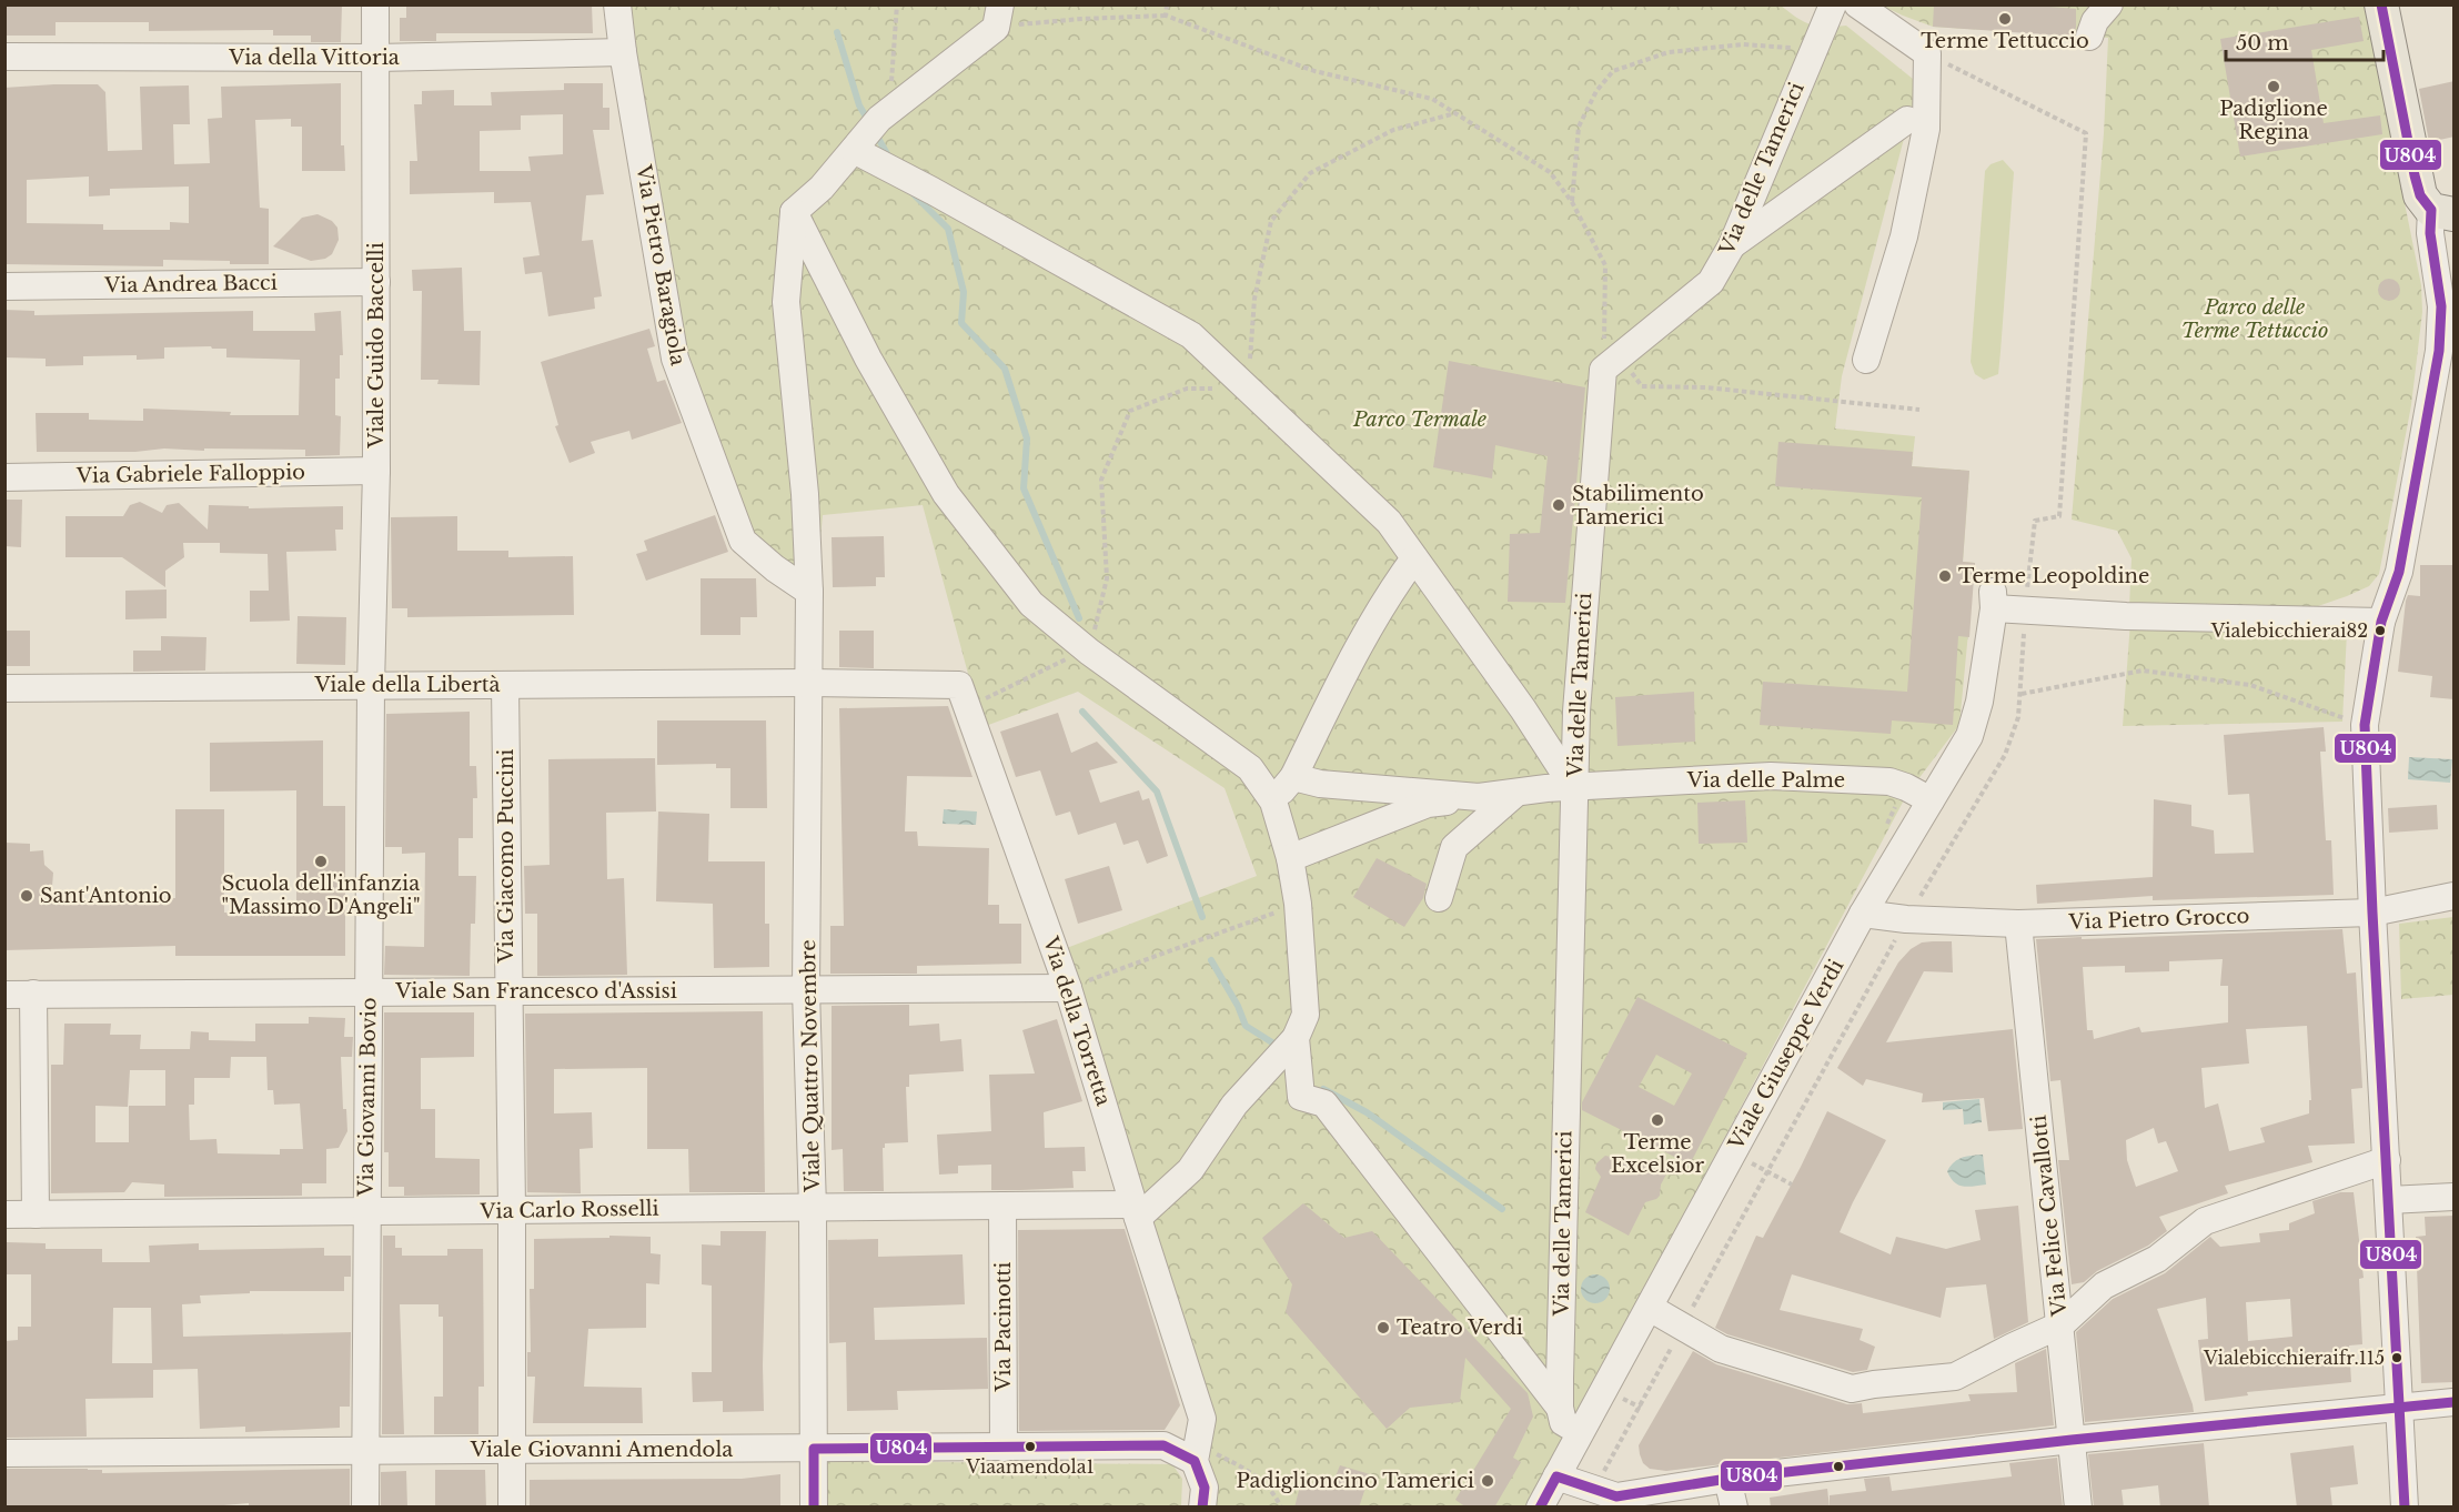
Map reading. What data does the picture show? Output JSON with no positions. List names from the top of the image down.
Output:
{
  "streets": {
    "street": [
      "Via della Vittoria",
      "Via delle Tamerici",
      "Via Pietro Baragiola",
      "Via Andrea Bacci",
      "Viale Guido Baccelli",
      "Via Gabriele Falloppio",
      "Viale della Libertà",
      "Via delle Palme",
      "Via Giacomo Puccini",
      "Via Pietro Grocco",
      "Viale San Francesco d'Assisi",
      "Via della Torretta",
      "Viale Giuseppe Verdi",
      "Viale Quattro Novembre",
      "Via Giovanni Bovio",
      "Via Carlo Rosselli",
      "Via Felice Cavallotti",
      "Via Pacinotti",
      "Viale Giovanni Amendola"
    ]
  },
  "crossings": [
    ["Via della Vittoria", "Via Pietro Baragiola"],
    ["Via della Vittoria", "Viale Guido Baccelli"],
    ["Via delle Tamerici", "Via delle Palme"],
    ["Via Andrea Bacci", "Viale Guido Baccelli"],
    ["Viale Guido Baccelli", "Via Gabriele Falloppio"],
    ["Viale Guido Baccelli", "Viale della Libertà"],
    ["Viale Guido Baccelli", "Via Giovanni Bovio"],
    ["Viale della Libertà", "Via Giacomo Puccini"],
    ["Viale della Libertà", "Via della Torretta"],
    ["Viale della Libertà", "Viale Quattro Novembre"],
    ["Viale della Libertà", "Via Giovanni Bovio"],
    ["Via delle Palme", "Viale Giuseppe Verdi"],
    ["Via Giacomo Puccini", "Viale San Francesco d'Assisi"],
    ["Via Giacomo Puccini", "Via Carlo Rosselli"],
    ["Via Giacomo Puccini", "Viale Giovanni Amendola"],
    ["Via Pietro Grocco", "Viale Giuseppe Verdi"],
    ["Via Pietro Grocco", "Via Felice Cavallotti"],
    ["Viale San Francesco d'Assisi", "Via della Torretta"],
    ["Viale San Francesco d'Assisi", "Viale Quattro Novembre"],
    ["Viale San Francesco d'Assisi", "Via Giovanni Bovio"],
    ["Via della Torretta", "Viale Quattro Novembre"],
    ["Via della Torretta", "Via Carlo Rosselli"],
    ["Via della Torretta", "Viale Giovanni Amendola"],
    ["Viale Quattro Novembre", "Via Carlo Rosselli"],
    ["Viale Quattro Novembre", "Viale Giovanni Amendola"],
    ["Via Giovanni Bovio", "Via Carlo Rosselli"],
    ["Via Giovanni Bovio", "Viale Giovanni Amendola"],
    ["Via Carlo Rosselli", "Via Pacinotti"],
    ["Via Pacinotti", "Viale Giovanni Amendola"]
  ],
  "parks": ["Parco delle Terme Tettuccio", "Parco Termale"],
  "places": [
    "Terme Tettuccio",
    "Padiglione Regina",
    "Stabilimento Tamerici",
    "Terme Leopoldine",
    "Vialebicchierai82",
    "Scuola dell'infanzia \"Massimo D'Angeli\"",
    "Sant'Antonio",
    "Terme Excelsior",
    "Teatro Verdi",
    "Vialebicchieraifr.115",
    "Viaamendola1",
    "Padiglioncino Tamerici"
  ],
  "lines": ["transit line U804"],
  "scale_bar": "50 m"
}
